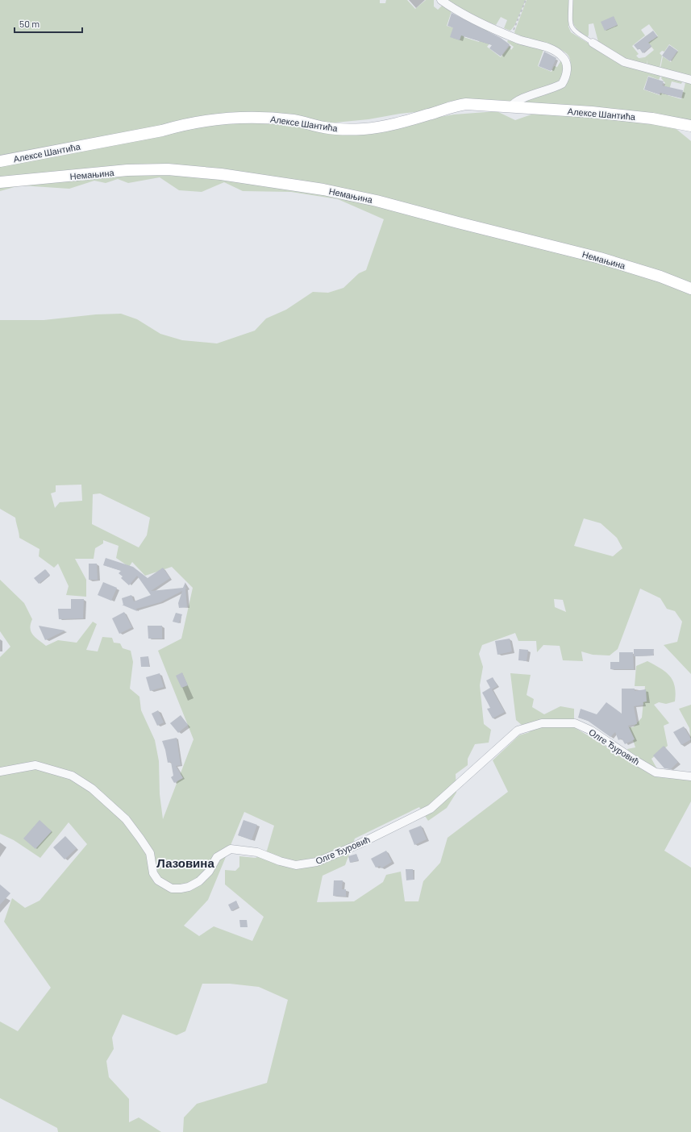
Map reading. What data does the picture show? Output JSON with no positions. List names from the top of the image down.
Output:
{
  "streets": {
    "main road": ["Алексе Шантића", "Немањина"],
    "street": ["Олге Ђуровић"]
  },
  "districts": ["Лазовина"],
  "scale_bar": "50 m"
}
